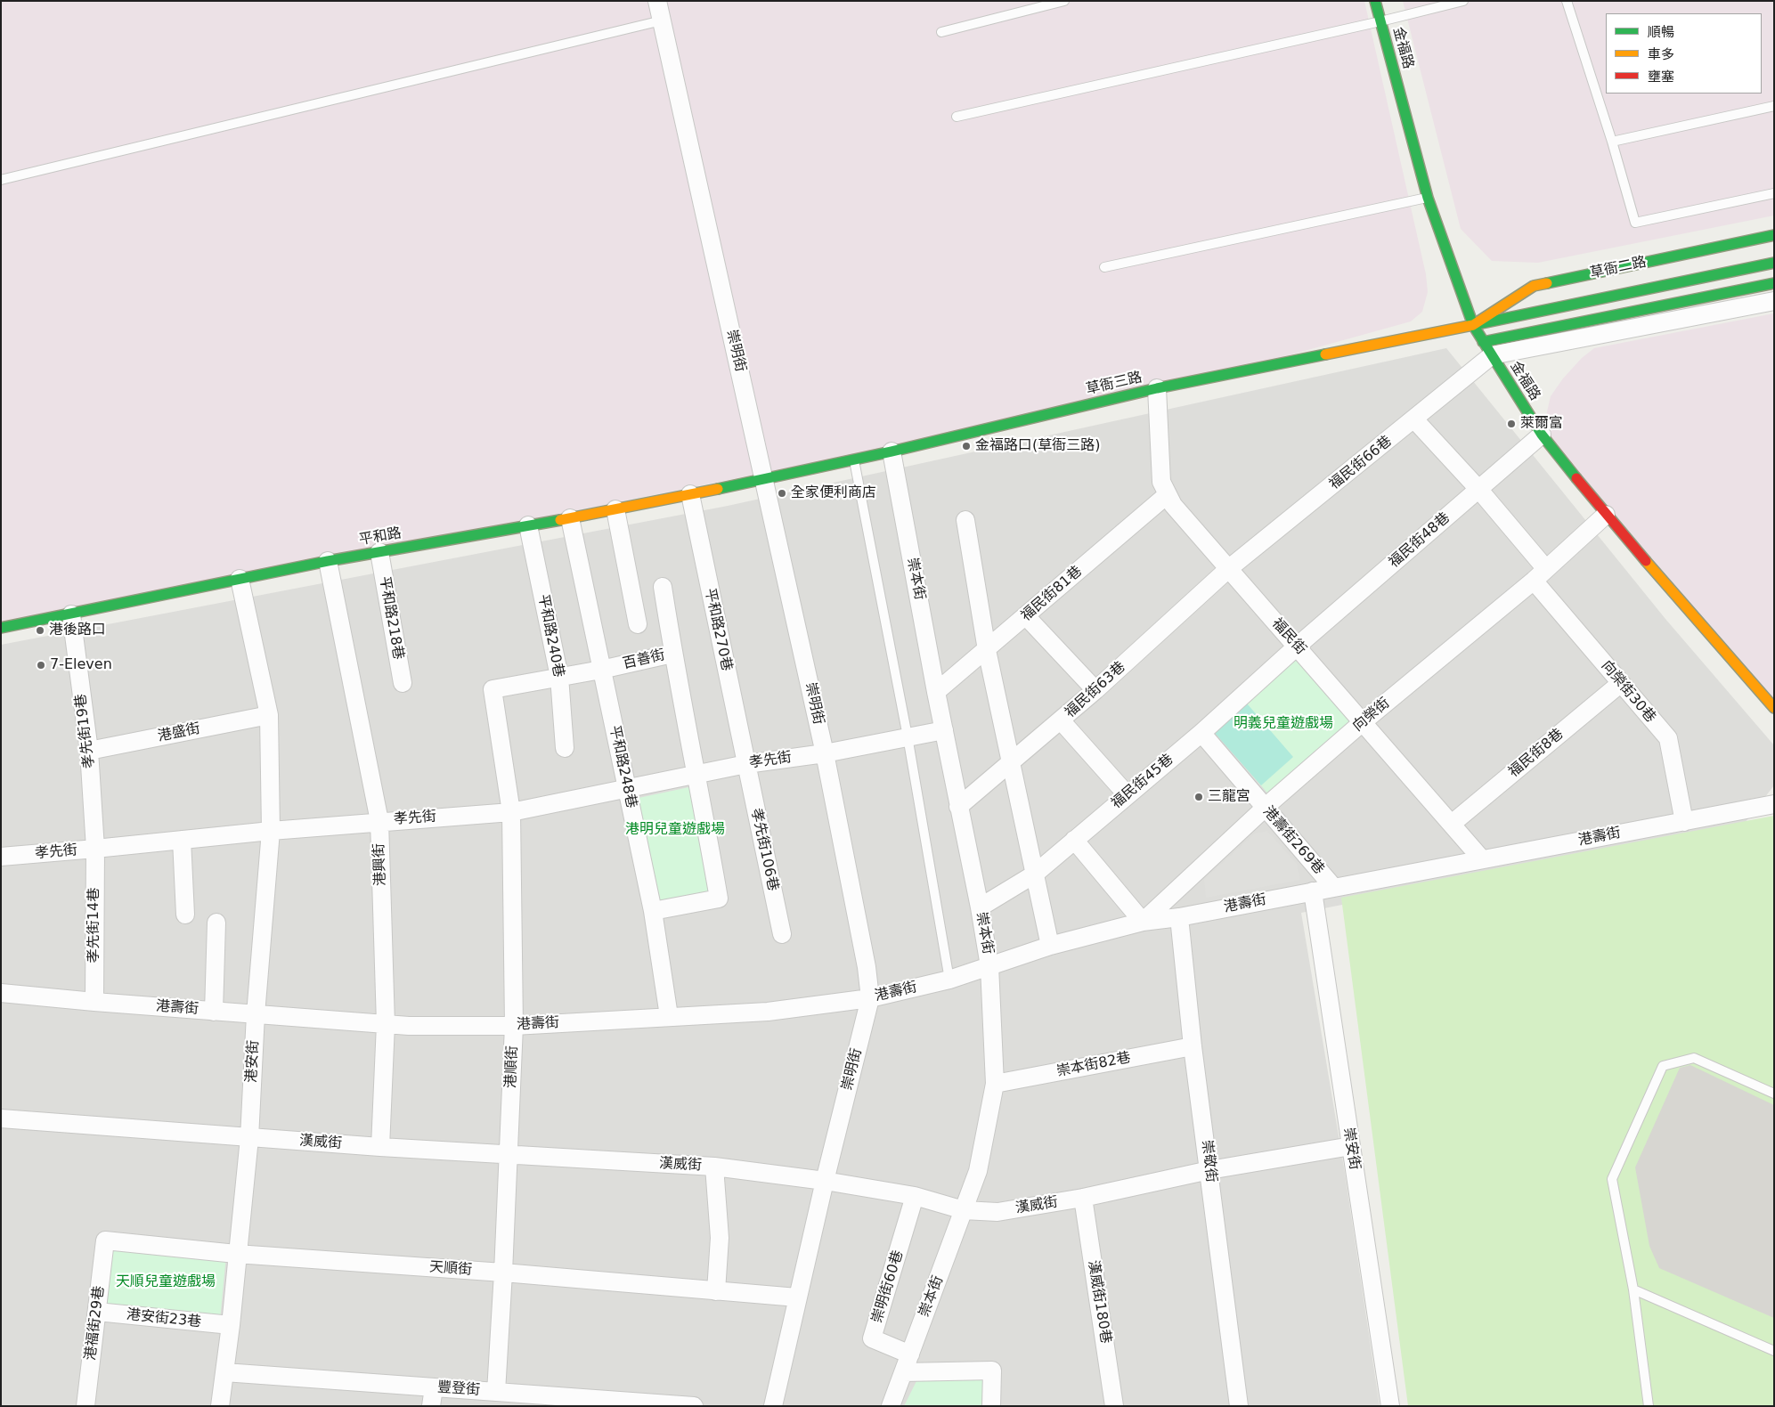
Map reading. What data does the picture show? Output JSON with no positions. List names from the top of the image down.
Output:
{
  "streets": {
    "main road": [
      "金福路",
      "草衙二路",
      "草衙三路",
      "平和路"
    ],
    "street": [
      "崇明街",
      "福民街66巷",
      "福民街48巷",
      "崇本街",
      "福民街81巷",
      "平和路218巷",
      "平和路270巷",
      "平和路240巷",
      "福民街",
      "百善街",
      "福民街63巷",
      "向榮街30巷",
      "向榮街",
      "孝先街19巷",
      "港盛街",
      "福民街8巷",
      "孝先街",
      "平和路248巷",
      "福民街45巷",
      "港壽街",
      "港壽街269巷",
      "孝先街106巷",
      "港興街",
      "孝先街14巷",
      "港安街",
      "崇本街82巷",
      "港順街",
      "漢威街",
      "崇安街",
      "崇敬街",
      "天順街",
      "崇明街60巷",
      "漢威街180巷",
      "港安街23巷",
      "港福街29巷",
      "豐登街"
    ]
  },
  "crossings": [
    ["金福路", "草衙二路"],
    ["金福路", "草衙三路"],
    ["金福路", "福民街66巷"],
    ["金福路", "福民街48巷"],
    ["金福路", "向榮街"],
    ["草衙二路", "草衙三路"],
    ["崇明街", "草衙三路"],
    ["崇明街", "平和路"],
    ["崇明街", "孝先街"],
    ["崇明街", "港壽街"],
    ["崇明街", "漢威街"],
    ["崇明街", "天順街"],
    ["草衙三路", "平和路"],
    ["草衙三路", "崇本街"],
    ["草衙三路", "福民街"],
    ["福民街66巷", "福民街"],
    ["福民街66巷", "福民街63巷"],
    ["福民街66巷", "向榮街30巷"],
    ["平和路", "平和路218巷"],
    ["平和路", "平和路270巷"],
    ["平和路", "平和路240巷"],
    ["平和路", "孝先街19巷"],
    ["平和路", "平和路248巷"],
    ["平和路", "港興街"],
    ["平和路", "港安街"],
    ["福民街48巷", "福民街"],
    ["福民街48巷", "向榮街30巷"],
    ["福民街48巷", "福民街45巷"],
    ["崇本街", "福民街81巷"],
    ["崇本街", "福民街63巷"],
    ["崇本街", "孝先街"],
    ["崇本街", "福民街45巷"],
    ["崇本街", "港壽街"],
    ["崇本街", "崇本街82巷"],
    ["崇本街", "漢威街"],
    ["崇本街", "崇明街60巷"],
    ["福民街81巷", "福民街"],
    ["平和路270巷", "孝先街"],
    ["平和路270巷", "孝先街106巷"],
    ["平和路240巷", "百善街"],
    ["福民街", "福民街63巷"],
    ["福民街", "向榮街"],
    ["福民街", "福民街8巷"],
    ["福民街", "福民街45巷"],
    ["福民街", "港壽街"],
    ["百善街", "孝先街"],
    ["百善街", "平和路248巷"],
    ["百善街", "港順街"],
    ["向榮街30巷", "向榮街"],
    ["向榮街30巷", "福民街8巷"],
    ["向榮街30巷", "港壽街"],
    ["向榮街", "港壽街"],
    ["向榮街", "港壽街269巷"],
    ["孝先街19巷", "港盛街"],
    ["孝先街19巷", "孝先街"],
    ["孝先街19巷", "孝先街14巷"],
    ["港盛街", "港安街"],
    ["孝先街", "平和路248巷"],
    ["孝先街", "孝先街106巷"],
    ["孝先街", "港興街"],
    ["孝先街", "孝先街14巷"],
    ["孝先街", "港安街"],
    ["孝先街", "港順街"],
    ["平和路248巷", "港壽街"],
    ["福民街45巷", "港壽街269巷"],
    ["港壽街", "港壽街269巷"],
    ["港壽街", "港興街"],
    ["港壽街", "孝先街14巷"],
    ["港壽街", "港安街"],
    ["港壽街", "港順街"],
    ["港壽街", "崇安街"],
    ["港壽街", "崇敬街"],
    ["港興街", "漢威街"],
    ["港安街", "漢威街"],
    ["港安街", "天順街"],
    ["港安街", "港安街23巷"],
    ["港安街", "豐登街"],
    ["崇本街82巷", "崇敬街"],
    ["港順街", "漢威街"],
    ["港順街", "天順街"],
    ["港順街", "豐登街"],
    ["漢威街", "崇安街"],
    ["漢威街", "崇敬街"],
    ["漢威街", "崇明街60巷"],
    ["漢威街", "漢威街180巷"],
    ["天順街", "港福街29巷"],
    ["港安街23巷", "港福街29巷"]
  ],
  "parks": ["明義兒童遊戲場", "港明兒童遊戲場", "天順兒童遊戲場"],
  "places": [
    "萊爾富",
    "金福路口(草衙三路)",
    "全家便利商店",
    "港後路口",
    "7-Eleven",
    "三龍宮"
  ],
  "legend": ["順暢", "車多", "壅塞"]
}
